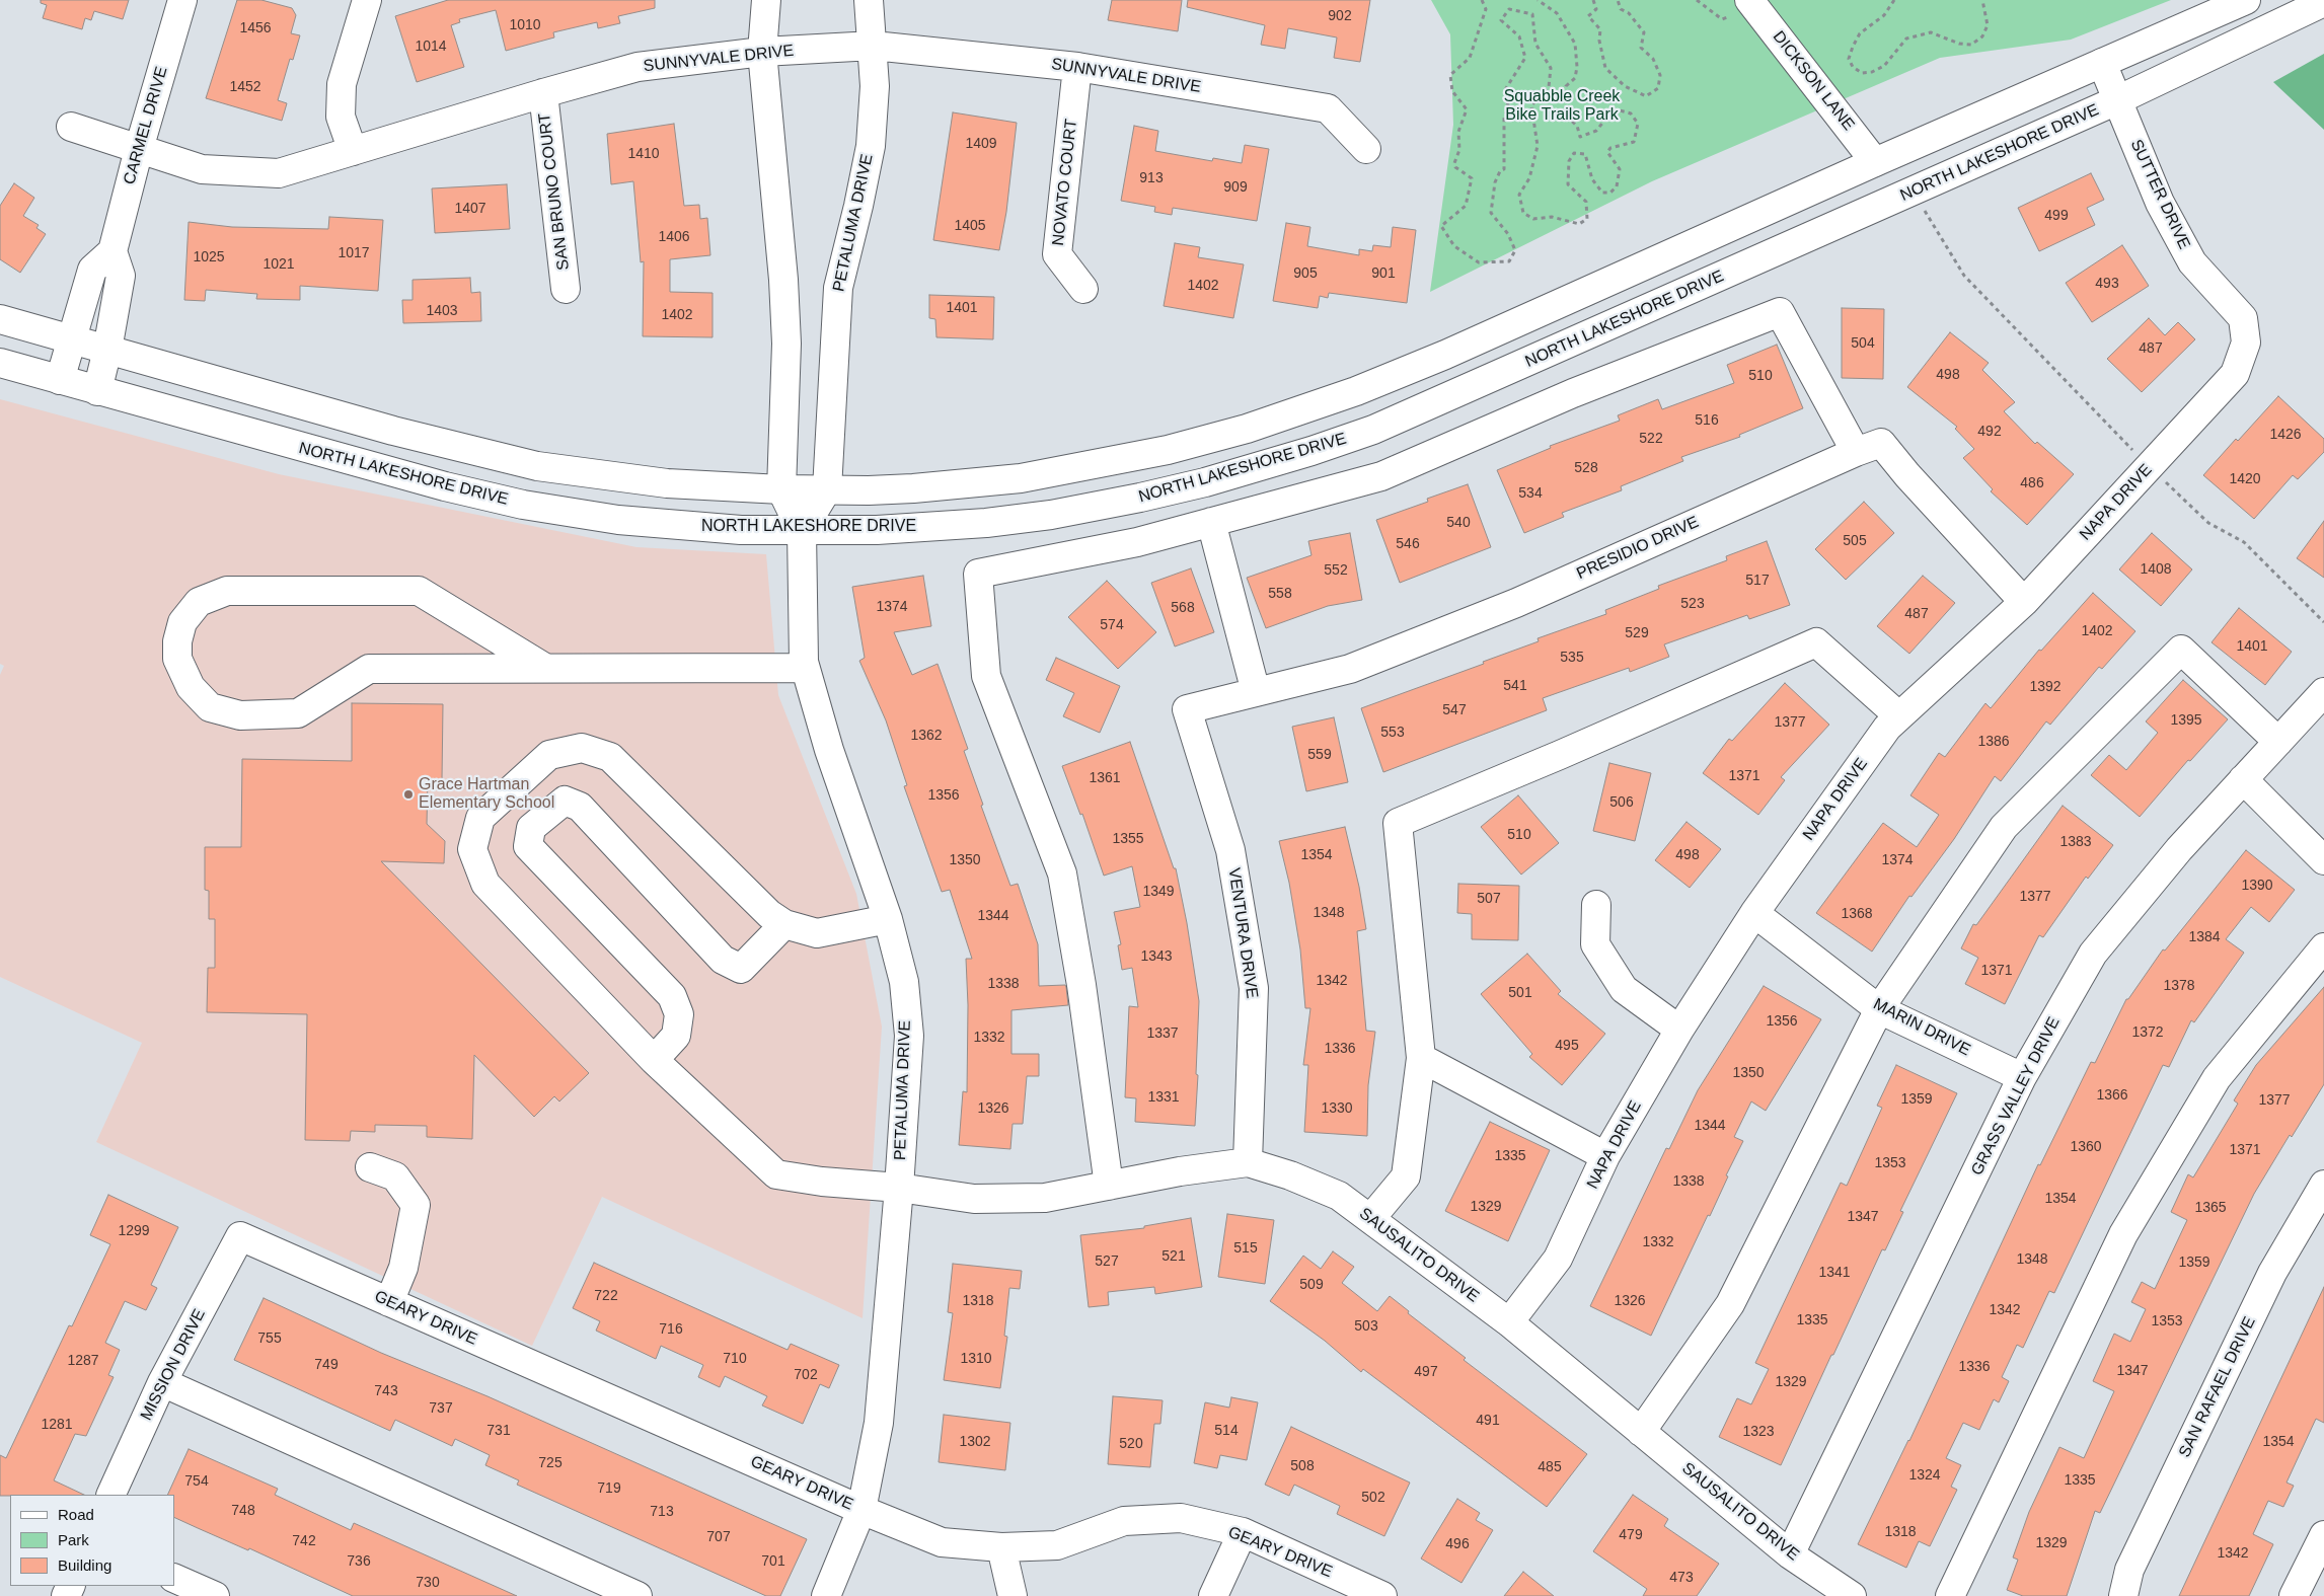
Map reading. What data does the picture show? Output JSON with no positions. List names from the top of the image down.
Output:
{
  "streets": {
    "street": [
      "SUNNYVALE DRIVE",
      "DICKSON LANE",
      "CARMEL DRIVE",
      "NORTH LAKESHORE DRIVE",
      "NOVATO COURT",
      "SAN BRUNO COURT",
      "SUTTER DRIVE",
      "PETALUMA DRIVE",
      "NAPA DRIVE",
      "PRESIDIO DRIVE",
      "VENTURA DRIVE",
      "MARIN DRIVE",
      "GRASS VALLEY DRIVE",
      "SAUSALITO DRIVE",
      "GEARY DRIVE",
      "MISSION DRIVE",
      "SAN RAFAEL DRIVE"
    ]
  },
  "crossings": [
    ["SUNNYVALE DRIVE", "CARMEL DRIVE"],
    ["SUNNYVALE DRIVE", "NOVATO COURT"],
    ["SUNNYVALE DRIVE", "SAN BRUNO COURT"],
    ["SUNNYVALE DRIVE", "PETALUMA DRIVE"],
    ["DICKSON LANE", "NORTH LAKESHORE DRIVE"],
    ["NORTH LAKESHORE DRIVE", "SUTTER DRIVE"],
    ["NORTH LAKESHORE DRIVE", "PETALUMA DRIVE"],
    ["SUTTER DRIVE", "NAPA DRIVE"],
    ["PETALUMA DRIVE", "SAUSALITO DRIVE"],
    ["PETALUMA DRIVE", "GEARY DRIVE"],
    ["NAPA DRIVE", "PRESIDIO DRIVE"],
    ["NAPA DRIVE", "MARIN DRIVE"],
    ["NAPA DRIVE", "SAUSALITO DRIVE"],
    ["PRESIDIO DRIVE", "VENTURA DRIVE"],
    ["VENTURA DRIVE", "SAUSALITO DRIVE"],
    ["MARIN DRIVE", "GRASS VALLEY DRIVE"],
    ["GRASS VALLEY DRIVE", "SAUSALITO DRIVE"],
    ["GEARY DRIVE", "MISSION DRIVE"]
  ],
  "parks": ["Squabble Creek Bike Trails Park"],
  "places": ["Grace Hartman Elementary School"],
  "house_numbers": [
    "902",
    "1010",
    "1456",
    "1014",
    "1452",
    "1409",
    "1410",
    "913",
    "909",
    "1407",
    "499",
    "1405",
    "1406",
    "1017",
    "1025",
    "1021",
    "905",
    "901",
    "493",
    "1402",
    "1401",
    "1403",
    "1402",
    "504",
    "487",
    "498",
    "510",
    "516",
    "492",
    "1426",
    "522",
    "528",
    "1420",
    "486",
    "534",
    "540",
    "505",
    "546",
    "1408",
    "552",
    "517",
    "558",
    "523",
    "1374",
    "568",
    "487",
    "574",
    "1402",
    "529",
    "1401",
    "535",
    "541",
    "1392",
    "547",
    "1395",
    "1377",
    "553",
    "1362",
    "1386",
    "559",
    "1371",
    "1361",
    "1356",
    "506",
    "510",
    "1355",
    "1383",
    "1354",
    "498",
    "1350",
    "1374",
    "1390",
    "1349",
    "1377",
    "507",
    "1348",
    "1368",
    "1344",
    "1384",
    "1343",
    "1371",
    "1342",
    "1338",
    "1378",
    "501",
    "1356",
    "1372",
    "1337",
    "1332",
    "495",
    "1336",
    "1350",
    "1366",
    "1331",
    "1359",
    "1377",
    "1326",
    "1330",
    "1344",
    "1360",
    "1371",
    "1335",
    "1353",
    "1338",
    "1354",
    "1329",
    "1365",
    "1347",
    "1299",
    "1332",
    "515",
    "521",
    "1348",
    "527",
    "1359",
    "1341",
    "509",
    "722",
    "1318",
    "1326",
    "1342",
    "1335",
    "1353",
    "503",
    "716",
    "755",
    "710",
    "1310",
    "1287",
    "749",
    "1336",
    "1347",
    "497",
    "702",
    "1329",
    "743",
    "737",
    "491",
    "1281",
    "731",
    "514",
    "1323",
    "1302",
    "1354",
    "520",
    "725",
    "508",
    "485",
    "1324",
    "1335",
    "754",
    "719",
    "502",
    "748",
    "713",
    "1318",
    "479",
    "707",
    "742",
    "1329",
    "496",
    "1342",
    "736",
    "701",
    "473",
    "730"
  ],
  "legend": ["Road", "Park", "Building"]
}
